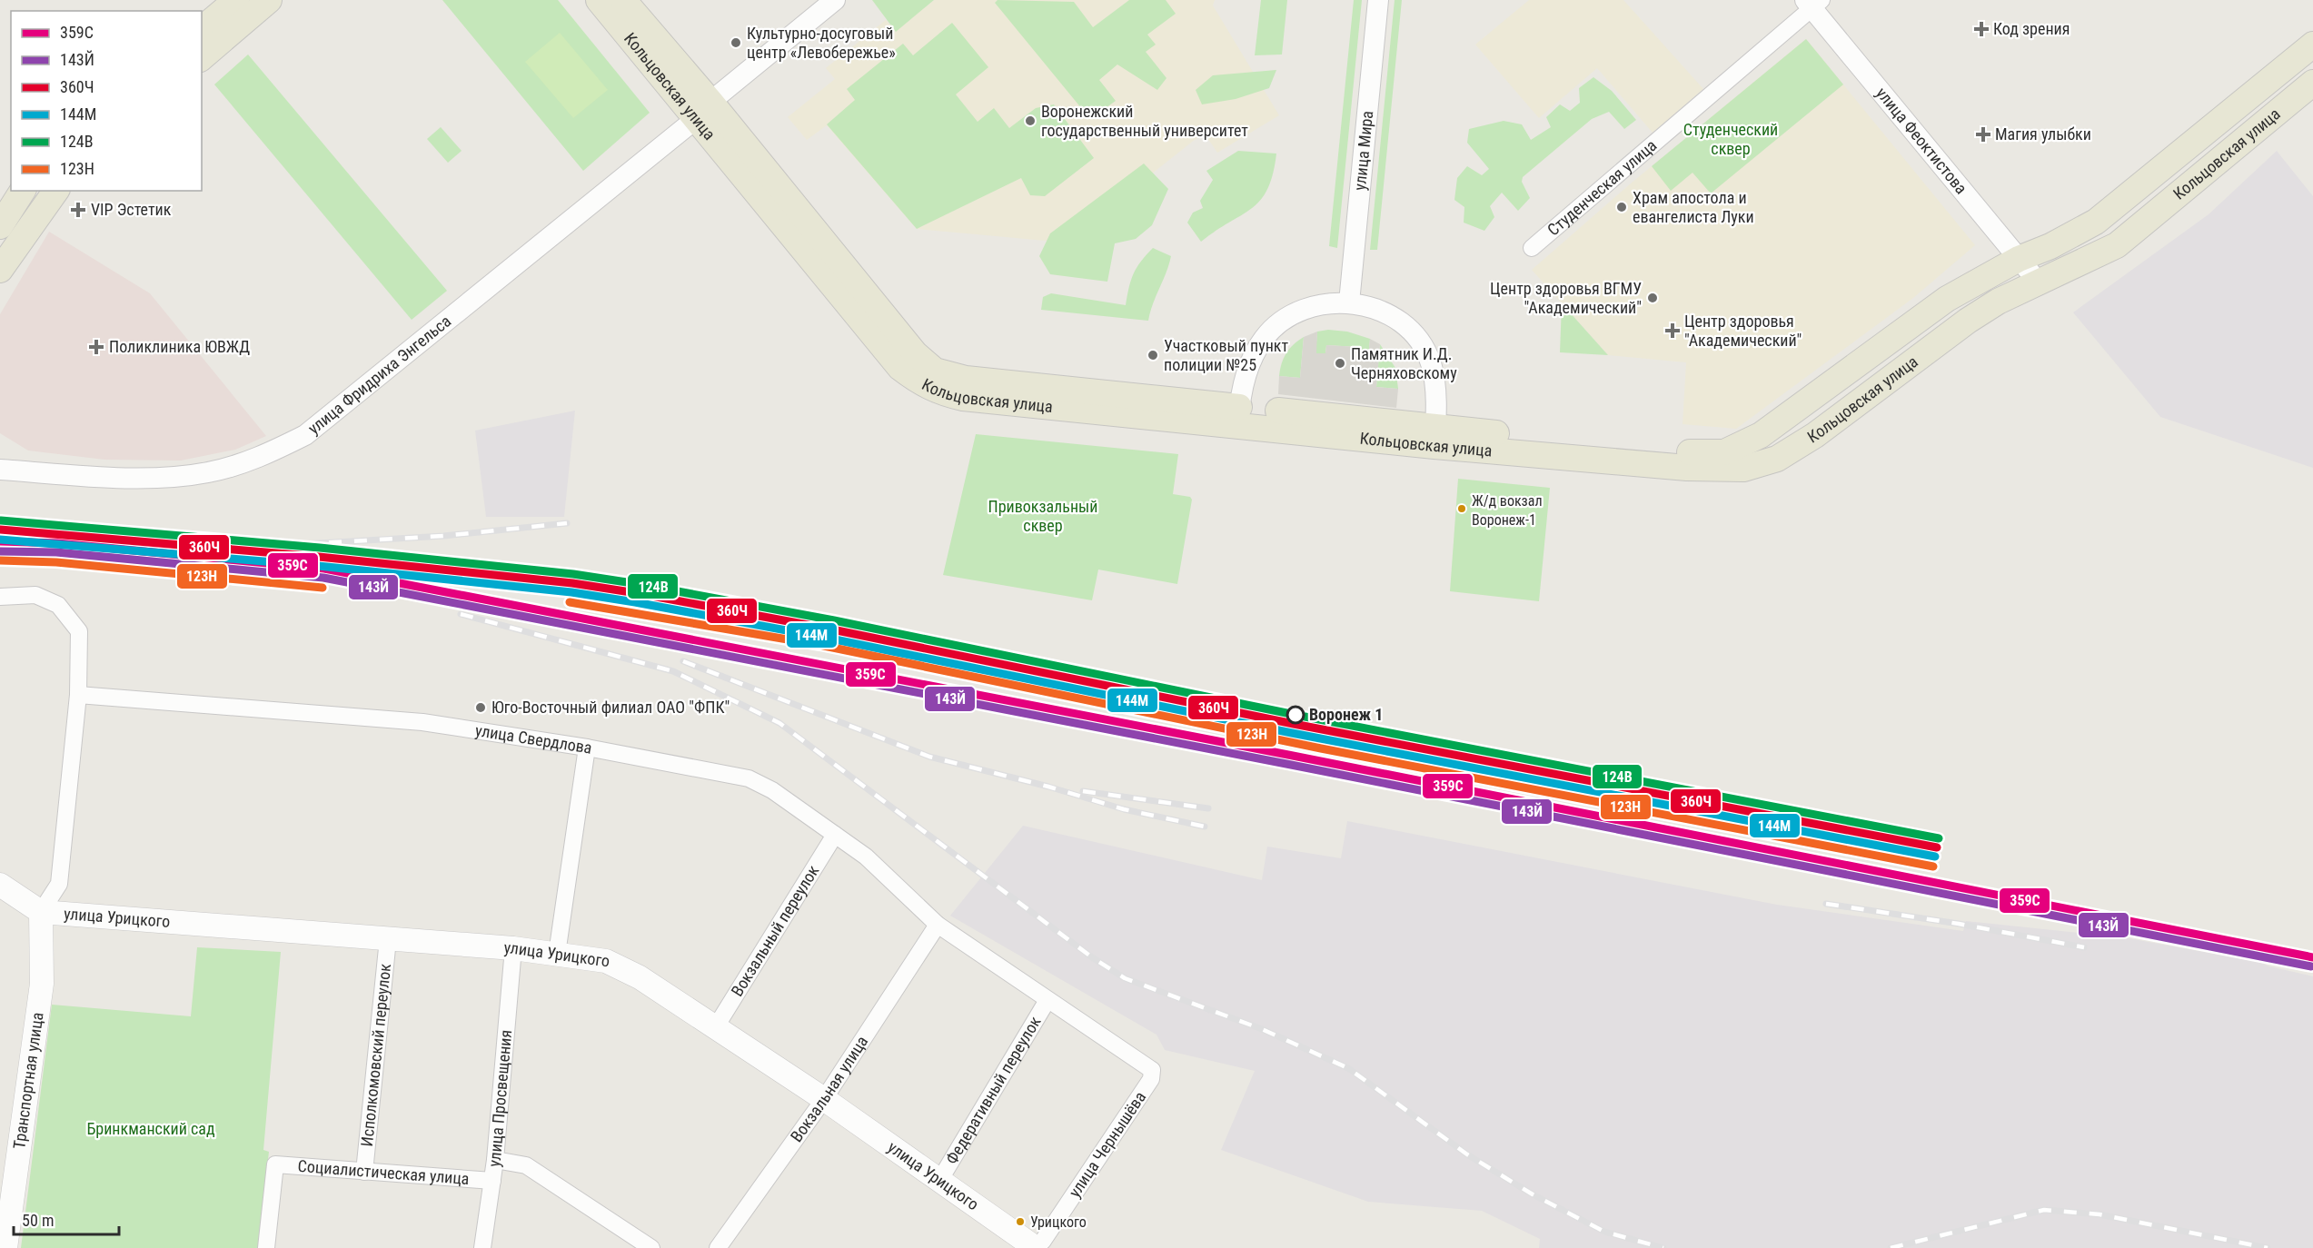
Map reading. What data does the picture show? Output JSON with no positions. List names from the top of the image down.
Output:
{
  "streets": {
    "main road": ["Кольцовская улица", "улица Урицкого", "Транспортная улица"],
    "street": [
      "улица Феоктистова",
      "улица Мира",
      "Студенческая улица",
      "улица Фридриха Энгельса",
      "улица Свердлова",
      "Вокзальный переулок",
      "Исполкомовский переулок",
      "Вокзальная улица",
      "Федеративный переулок",
      "улица Просвещения",
      "улица Чернышёва",
      "Социалистическая улица"
    ]
  },
  "crossings": [
    ["Кольцовская улица", "улица Феоктистова"],
    ["Кольцовская улица", "улица Фридриха Энгельса"],
    ["улица Феоктистова", "Студенческая улица"],
    ["улица Свердлова", "Вокзальный переулок"],
    ["улица Свердлова", "Вокзальная улица"],
    ["улица Свердлова", "Федеративный переулок"],
    ["улица Свердлова", "улица Чернышёва"],
    ["улица Урицкого", "Вокзальный переулок"],
    ["улица Урицкого", "Исполкомовский переулок"],
    ["улица Урицкого", "Транспортная улица"],
    ["улица Урицкого", "Вокзальная улица"],
    ["улица Урицкого", "Федеративный переулок"],
    ["улица Урицкого", "улица Просвещения"],
    ["улица Урицкого", "улица Чернышёва"],
    ["Исполкомовский переулок", "Социалистическая улица"],
    ["улица Просвещения", "Социалистическая улица"]
  ],
  "parks": ["Студенческий сквер", "Привокзальный сквер", "Бринкманский сад"],
  "places": {
    "health": [
      "Код зрения",
      "Магия улыбки",
      "VIP Эстетик",
      "Центр здоровья \"Академический\"",
      "Поликлиника ЮВЖД"
    ],
    "other": [
      "Культурно-досуговый центр «Левобережье»",
      "Воронежский государственный университет",
      "Храм апостола и евангелиста Луки",
      "Центр здоровья ВГМУ \"Академический\"",
      "Участковый пункт полиции №25",
      "Памятник И.Д. Черняховскому",
      "Ж/д вокзал Воронеж-1",
      "Юго-Восточный филиал ОАО \"ФПК\"",
      "Воронеж 1",
      "Урицкого"
    ]
  },
  "lines": [
    "transit line 124В",
    "transit line 360Ч",
    "transit line 144М",
    "transit line 359С",
    "transit line 143Й",
    "transit line 123Н"
  ],
  "legend": [
    "359С",
    "143Й",
    "360Ч",
    "144М",
    "124В",
    "123Н"
  ],
  "scale_bar": "50 m"
}
